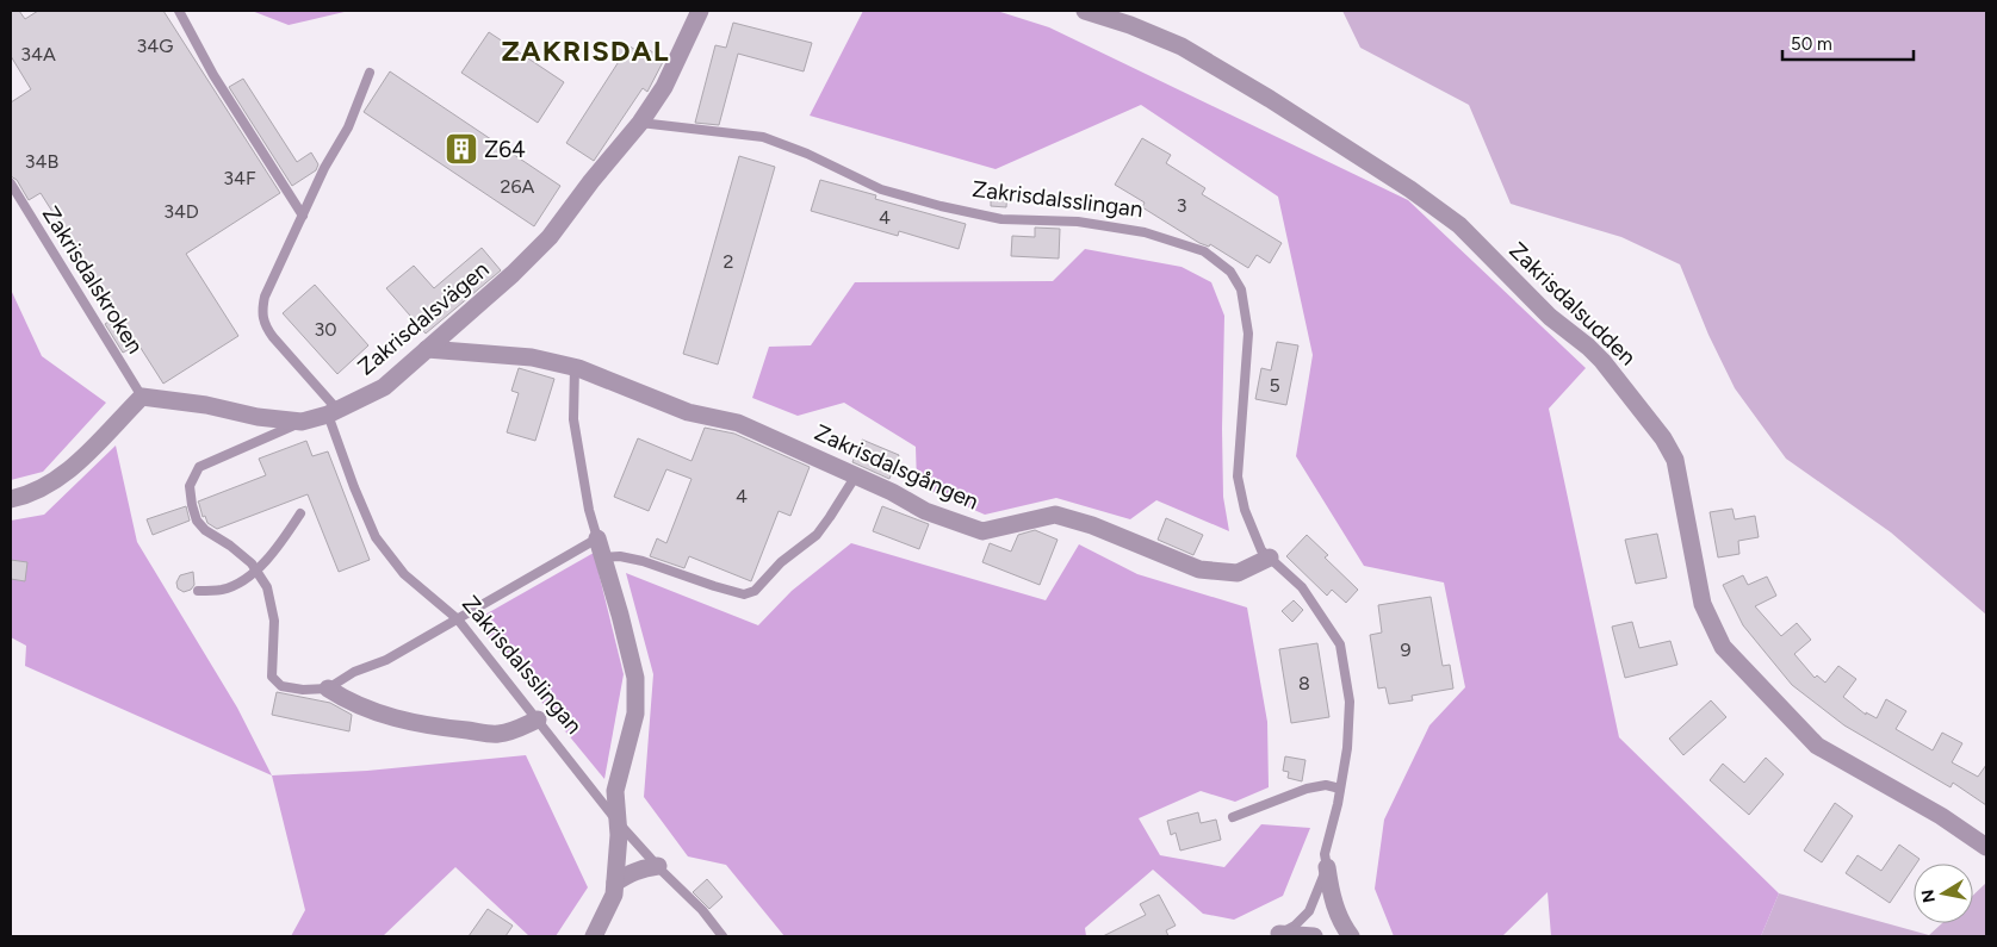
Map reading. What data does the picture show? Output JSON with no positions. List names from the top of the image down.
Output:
{
  "streets": {
    "street": [
      "Zakrisdalsslingan",
      "Zakrisdalsudden",
      "Zakrisdalsvägen",
      "Zakrisdalsgången"
    ],
    "lane": ["Zakrisdalskroken"]
  },
  "crossings": [
    ["Zakrisdalsslingan", "Zakrisdalsvägen"],
    ["Zakrisdalsslingan", "Zakrisdalsgången"],
    ["Zakrisdalskroken", "Zakrisdalsvägen"],
    ["Zakrisdalsvägen", "Zakrisdalsgången"]
  ],
  "districts": ["ZAKRISDAL"],
  "places": {
    "building": ["Z64"]
  },
  "house_numbers": [
    "34G",
    "34A",
    "34B",
    "34F",
    "26A",
    "3",
    "34D",
    "4",
    "2",
    "30",
    "5",
    "4",
    "9",
    "8"
  ],
  "scale_bar": "50 m",
  "north": "left"
}
